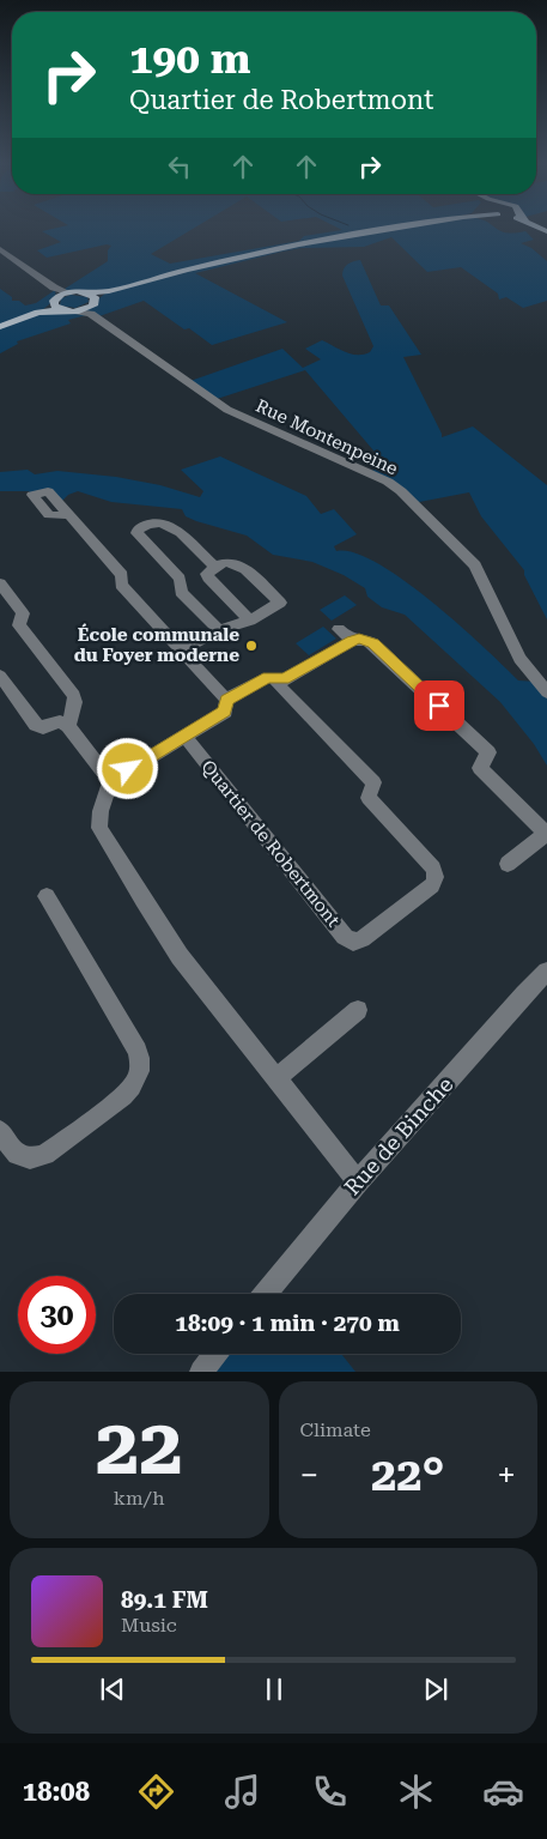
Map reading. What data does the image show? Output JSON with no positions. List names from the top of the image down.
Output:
{
  "streets": {
    "street": ["Rue Montenpeine", "Quartier de Robertmont", "Rue de Binche"]
  },
  "places": ["École communale du Foyer moderne"],
  "page": {
    "turn": ["190 m", "Quartier de Robertmont"],
    "limit": "30",
    "trip": "18:09 · 1 min · 270 m",
    "tile": [
      ["22", "km/h"],
      "Climate"
    ],
    "heat": ["−", "22°", "+"],
    "song": ["89.1 FM", "Music"],
    "tabs": "18:08"
  }
}
